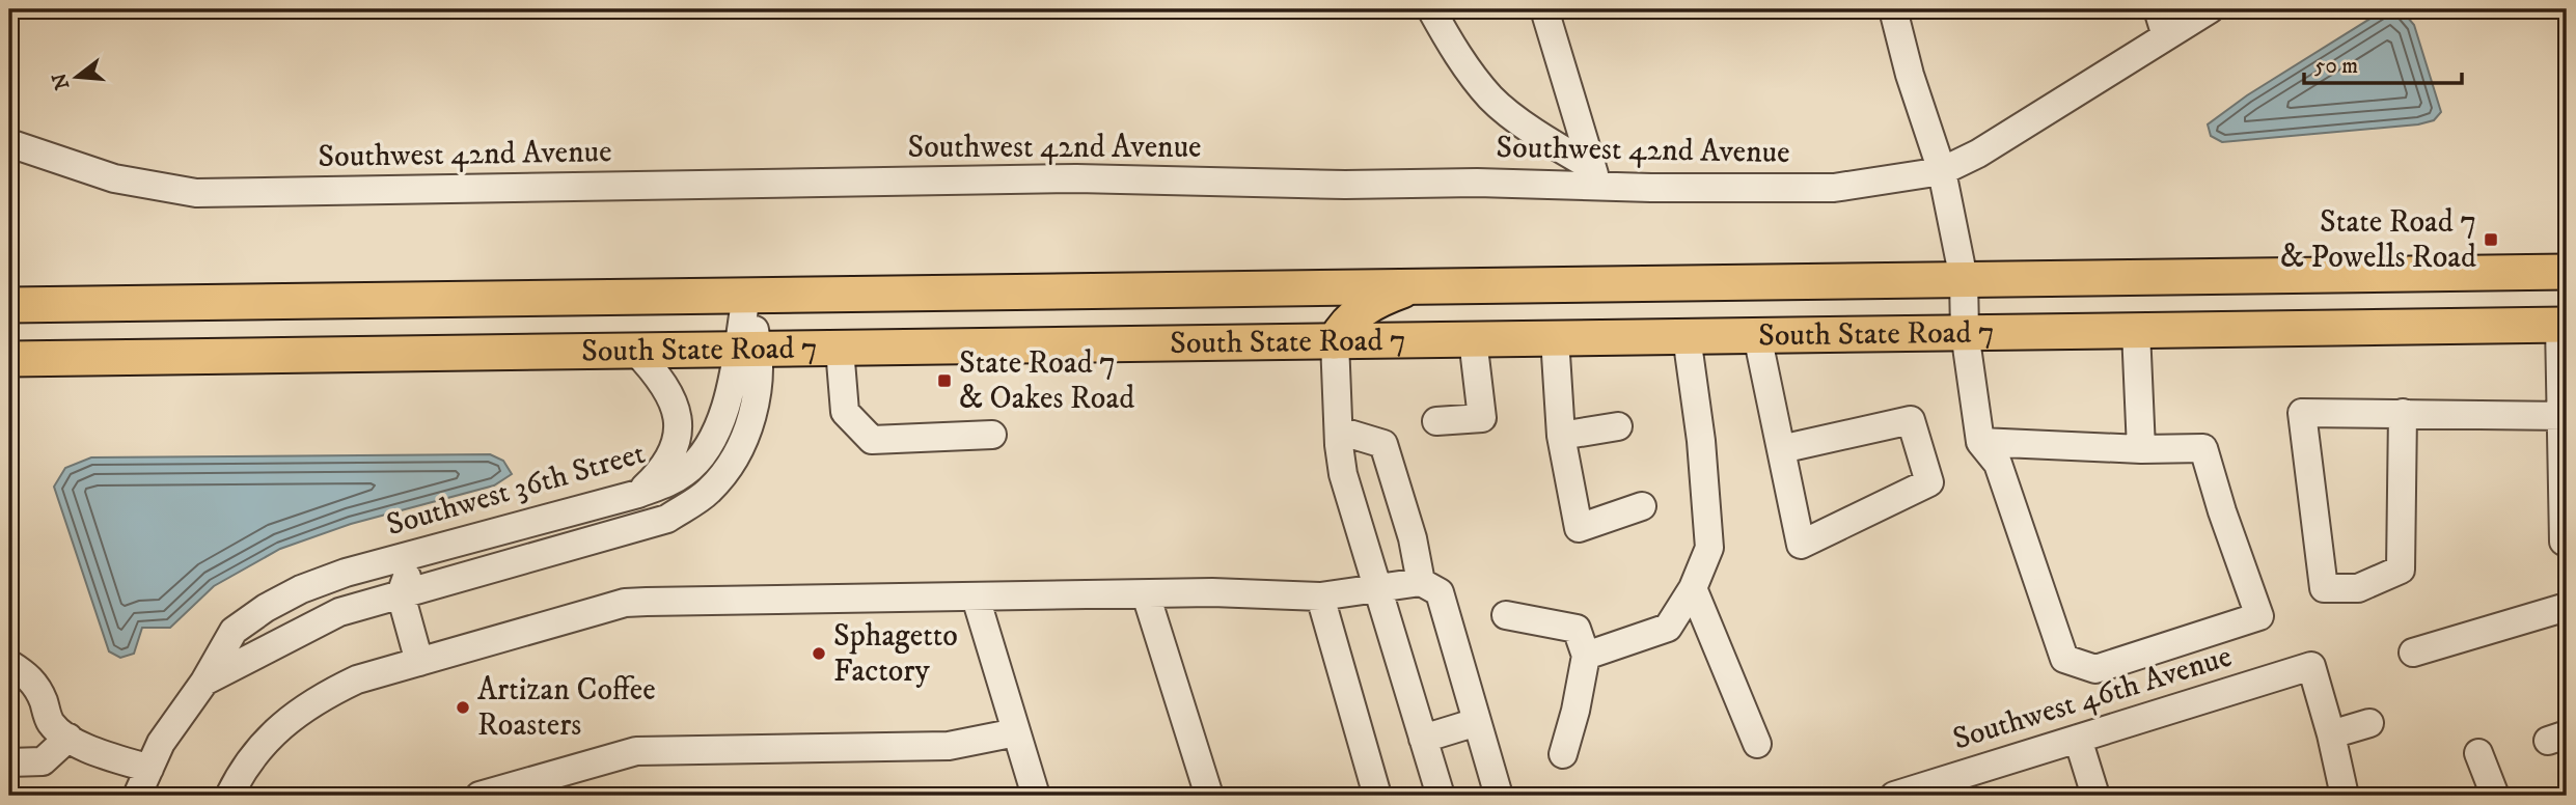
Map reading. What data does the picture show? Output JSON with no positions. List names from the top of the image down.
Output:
{
  "streets": {
    "main road": ["South State Road 7"],
    "street": ["Southwest 42nd Avenue", "Southwest 36th Street", "Southwest 46th Avenue"]
  },
  "crossings": [
    ["South State Road 7", "Southwest 36th Street"]
  ],
  "places": {
    "transit": ["State Road 7 & Powells Road", "State Road 7 & Oakes Road"],
    "other": ["Sphagetto Factory", "Artizan Coffee Roasters"]
  },
  "scale_bar": "50 m",
  "north": "left"
}
